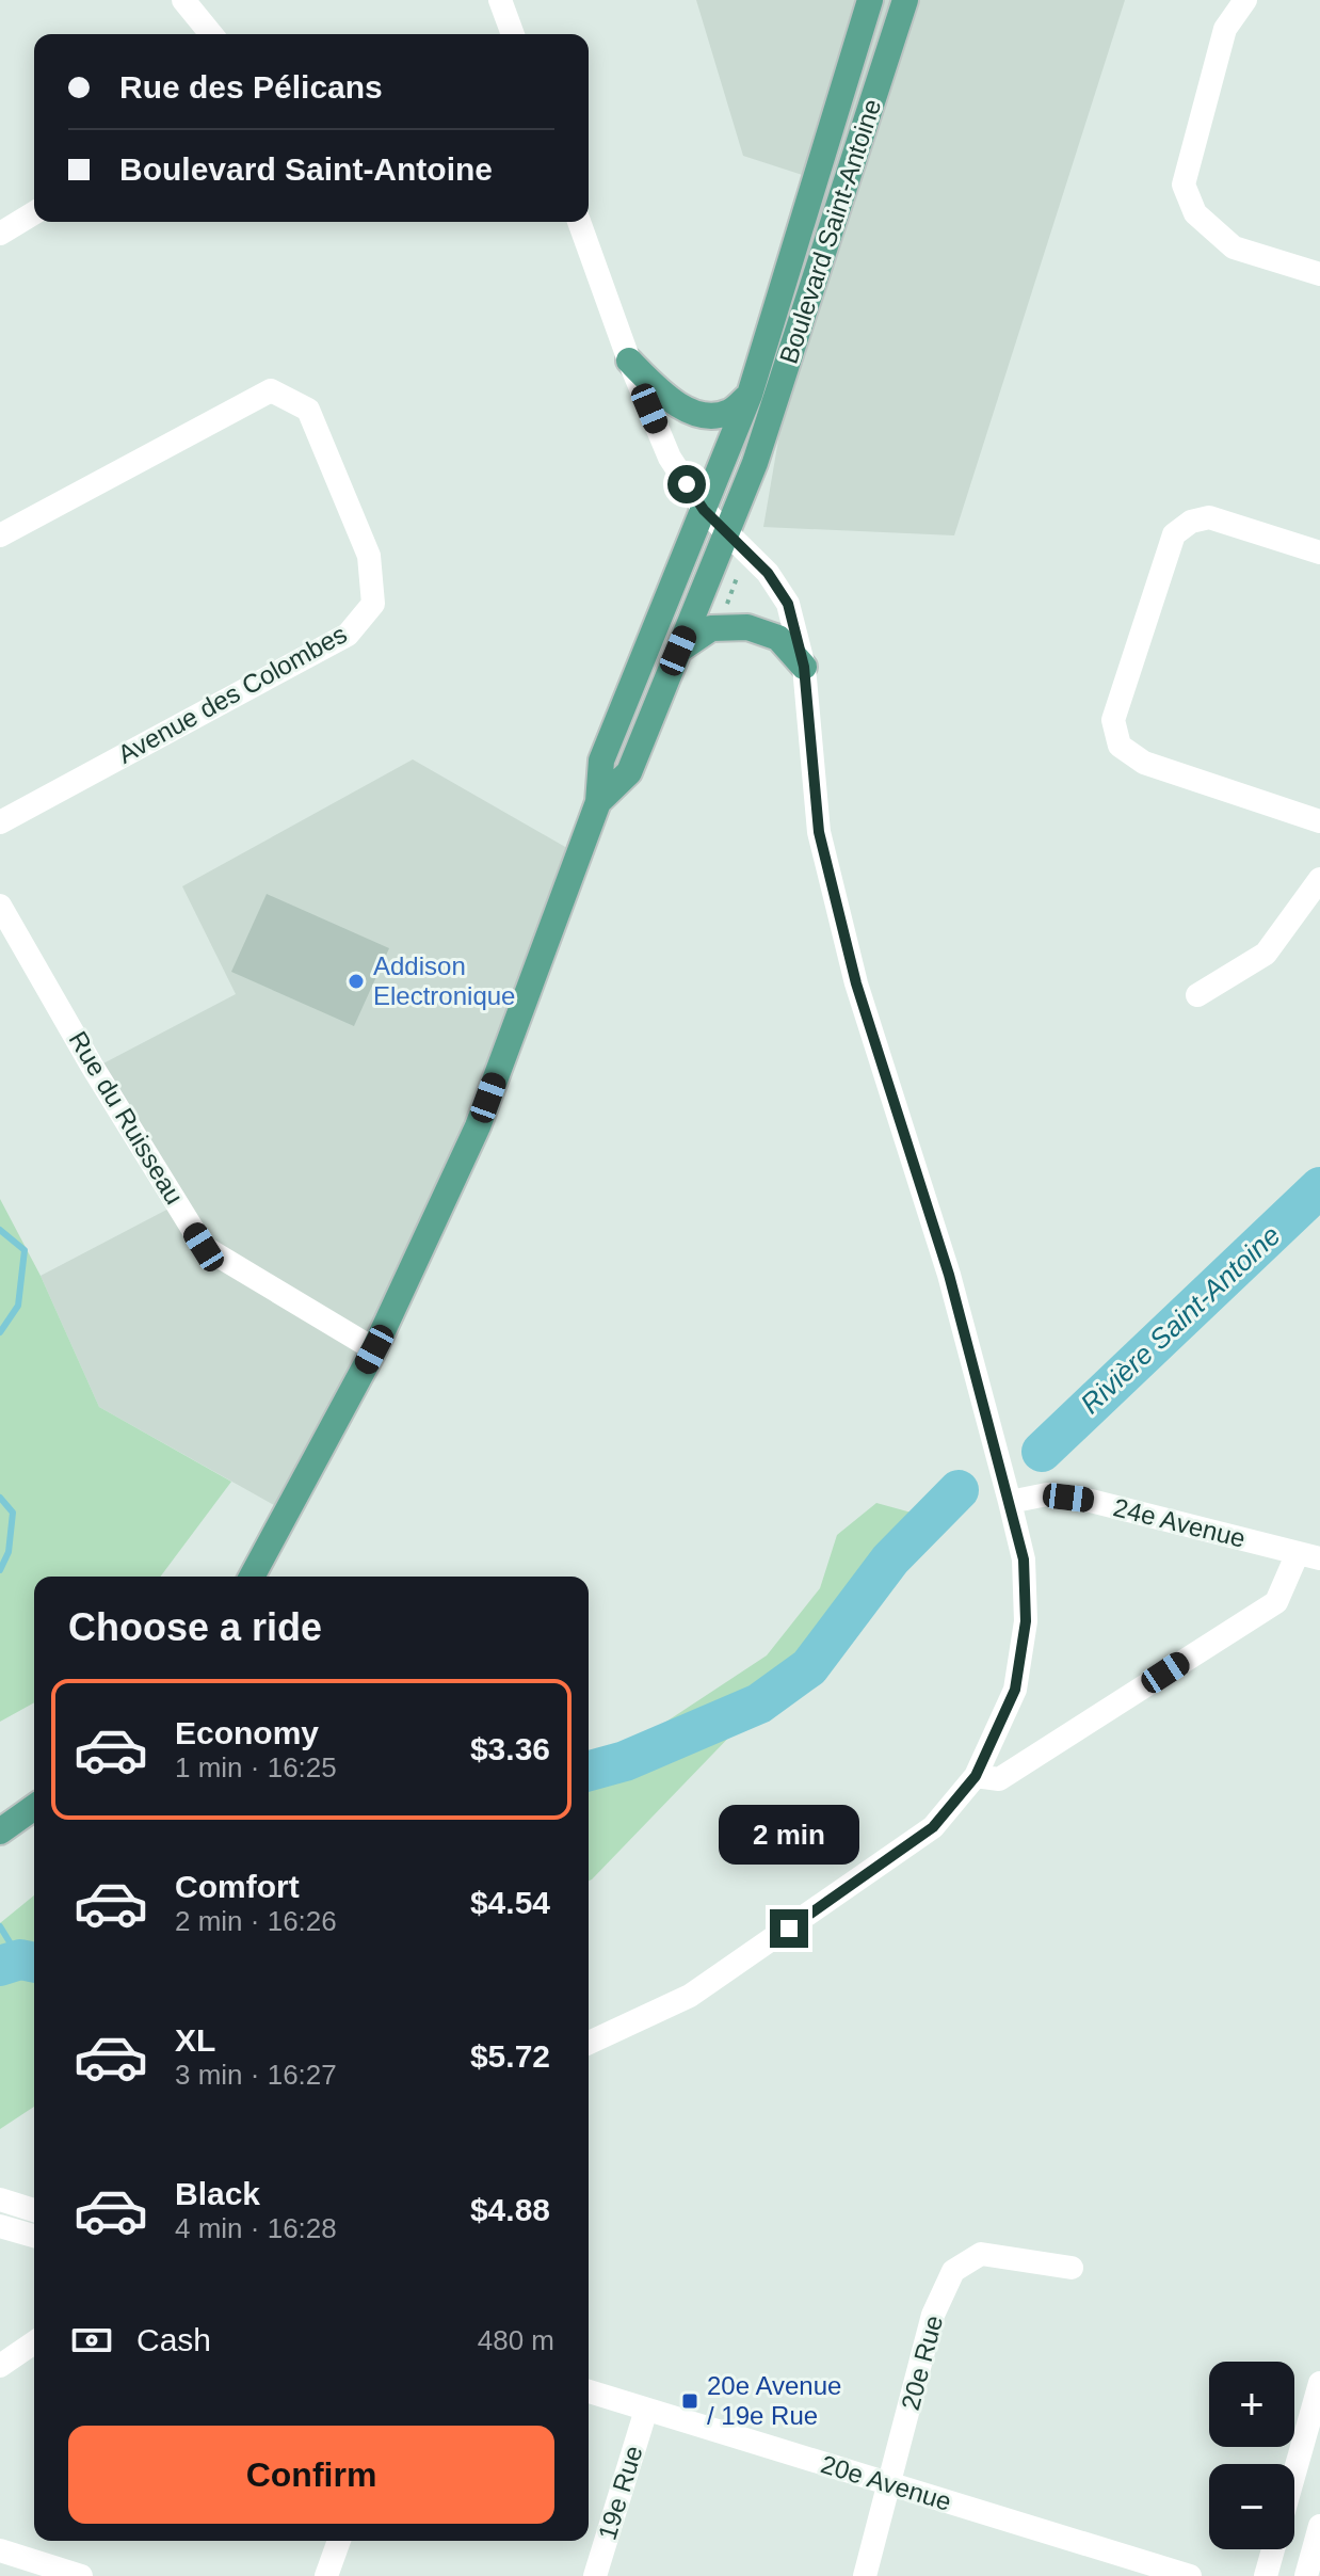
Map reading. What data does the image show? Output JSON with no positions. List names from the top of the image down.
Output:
{
  "streets": {
    "main road": ["Boulevard Saint-Antoine"],
    "street": [
      "Avenue des Colombes",
      "Rue du Ruisseau",
      "24e Avenue",
      "20e Rue",
      "20e Avenue",
      "19e Rue"
    ]
  },
  "crossings": [
    ["20e Rue", "20e Avenue"],
    ["20e Avenue", "19e Rue"]
  ],
  "water": ["Rivière Saint-Antoine"],
  "places": {
    "other": ["Addison Electronique"],
    "transit": ["20e Avenue / 19e Rue"]
  },
  "page": {
    "banner": ["Rue des Pélicans", "Boulevard Saint-Antoine"],
    "heading": "Choose a ride",
    "list": [
      {
        "name": "Economy",
        "note": "1 min · 16:25",
        "value": "$3.36"
      },
      {
        "name": "Comfort",
        "note": "2 min · 16:26",
        "value": "$4.54"
      },
      {
        "name": "XL",
        "note": "3 min · 16:27",
        "value": "$5.72"
      },
      {
        "name": "Black",
        "note": "4 min · 16:28",
        "value": "$4.88"
      }
    ],
    "bubble": "2 min",
    "pay": ["Cash", "480 m"],
    "map_buttons": ["+", "−"],
    "buttons": "Confirm"
  }
}
